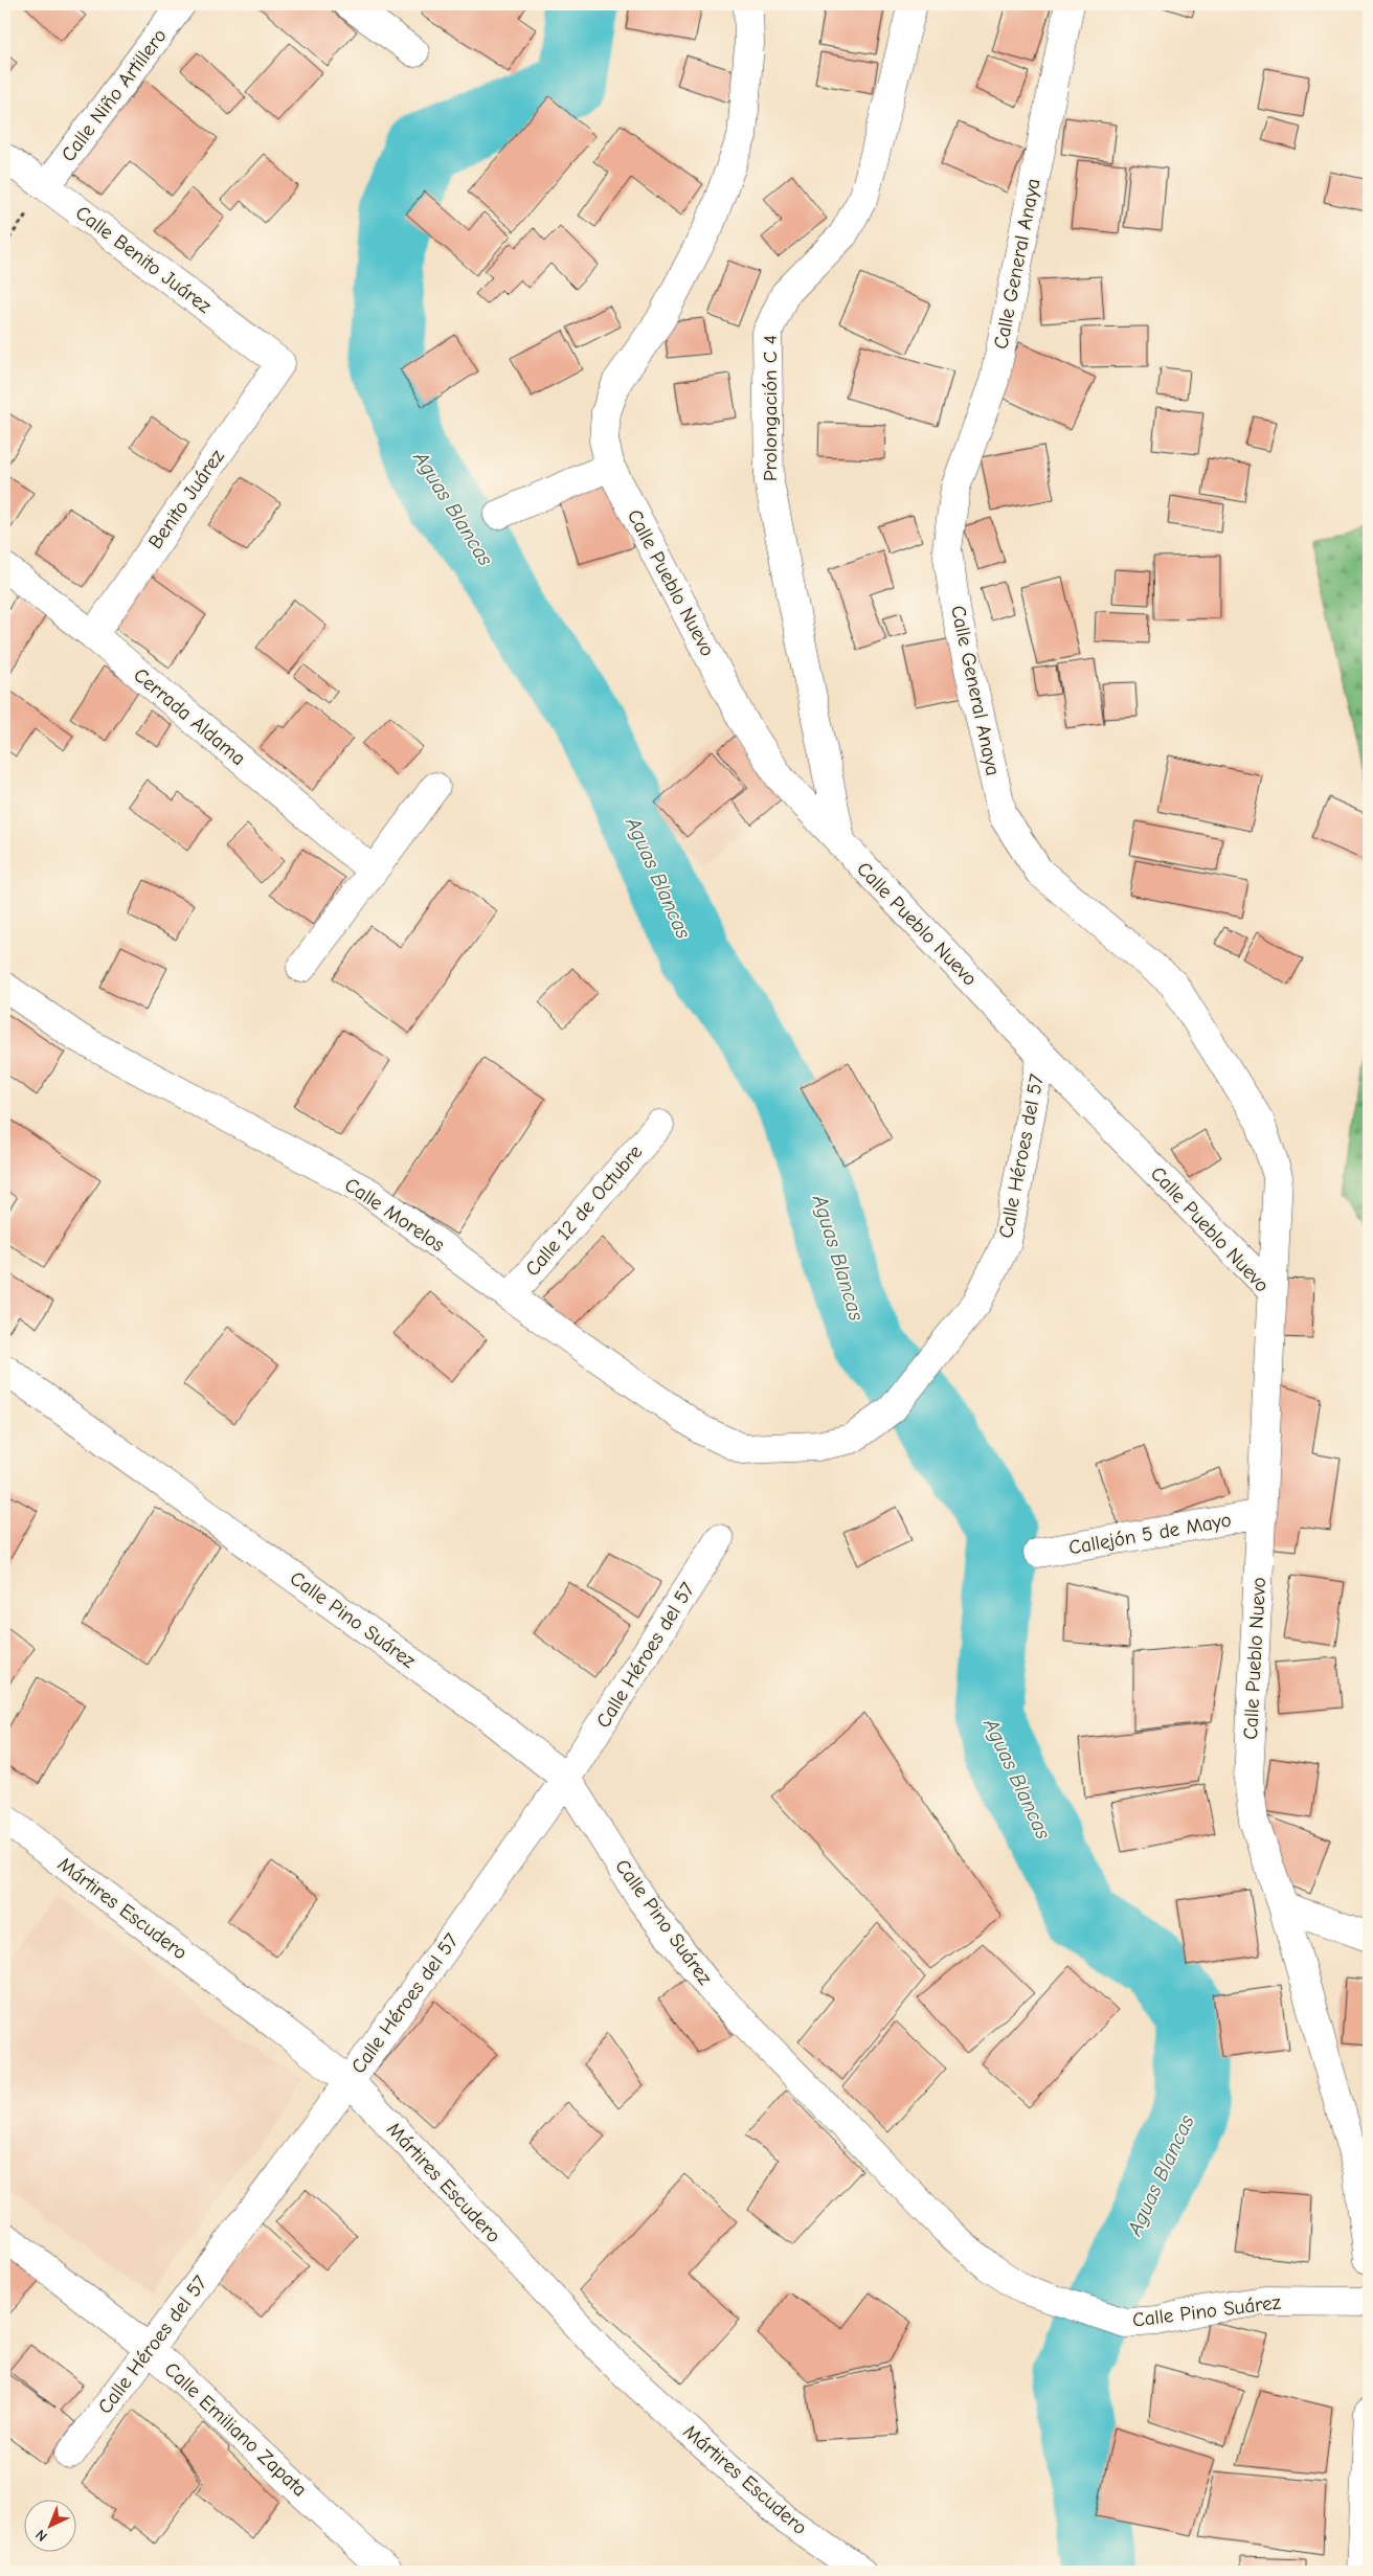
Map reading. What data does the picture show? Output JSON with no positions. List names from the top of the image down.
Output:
{
  "streets": {
    "street": [
      "Calle Niño Artillero",
      "Calle Benito Juárez",
      "Calle General Anaya",
      "Prolongación C 4",
      "Benito Juárez",
      "Calle Pueblo Nuevo",
      "Cerrada Aldama",
      "Calle Héroes del 57",
      "Calle 12 de Octubre",
      "Calle Morelos",
      "Callejón 5 de Mayo",
      "Calle Pino Suárez",
      "Mártires Escudero",
      "Calle Emiliano Zapata"
    ]
  },
  "crossings": [
    ["Calle Niño Artillero", "Calle Benito Juárez"],
    ["Calle Benito Juárez", "Benito Juárez"],
    ["Calle General Anaya", "Calle Pueblo Nuevo"],
    ["Prolongación C 4", "Calle Pueblo Nuevo"],
    ["Benito Juárez", "Cerrada Aldama"],
    ["Calle Pueblo Nuevo", "Calle Héroes del 57"],
    ["Calle Pueblo Nuevo", "Callejón 5 de Mayo"],
    ["Calle Héroes del 57", "Calle Morelos"],
    ["Calle Héroes del 57", "Calle Pino Suárez"],
    ["Calle Héroes del 57", "Mártires Escudero"],
    ["Calle Héroes del 57", "Calle Emiliano Zapata"],
    ["Calle 12 de Octubre", "Calle Morelos"]
  ],
  "water": ["Aguas Blancas"],
  "north": "bottom left"
}
